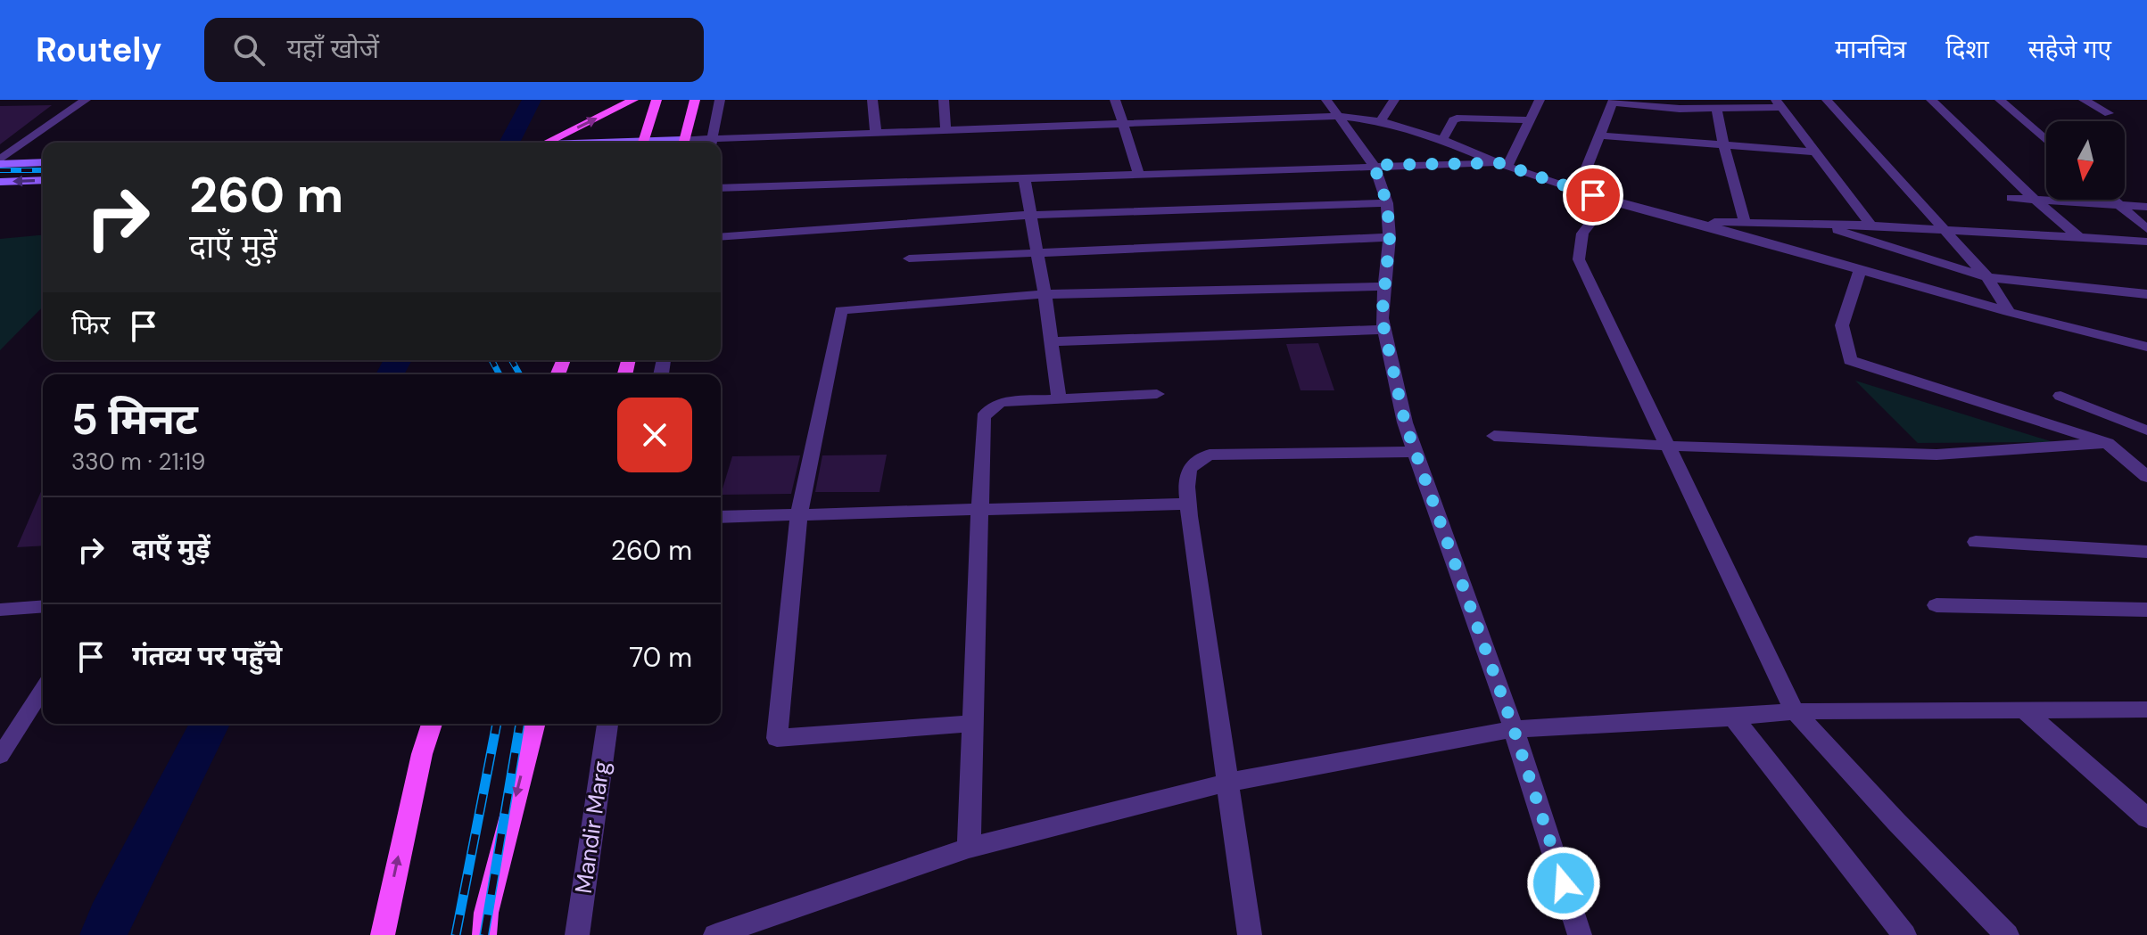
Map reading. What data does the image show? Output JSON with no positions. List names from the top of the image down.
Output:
{
  "streets": {
    "street": ["Mandir Marg"]
  },
  "north": "bottom",
  "page": {
    "header": "Routely",
    "search": "यहाँ खोजें",
    "nav": ["मानचित्र", "दिशा", "सहेजे गए"],
    "turn": ["260 m", "दाएँ मुड़ें"],
    "then": "फिर",
    "heading": ["5 मिनट", "330 m · 21:19"],
    "list": [
      {
        "name": "दाएँ मुड़ें",
        "value": "260 m"
      },
      {
        "name": "गंतव्य पर पहुँचे",
        "value": "70 m"
      }
    ]
  }
}
